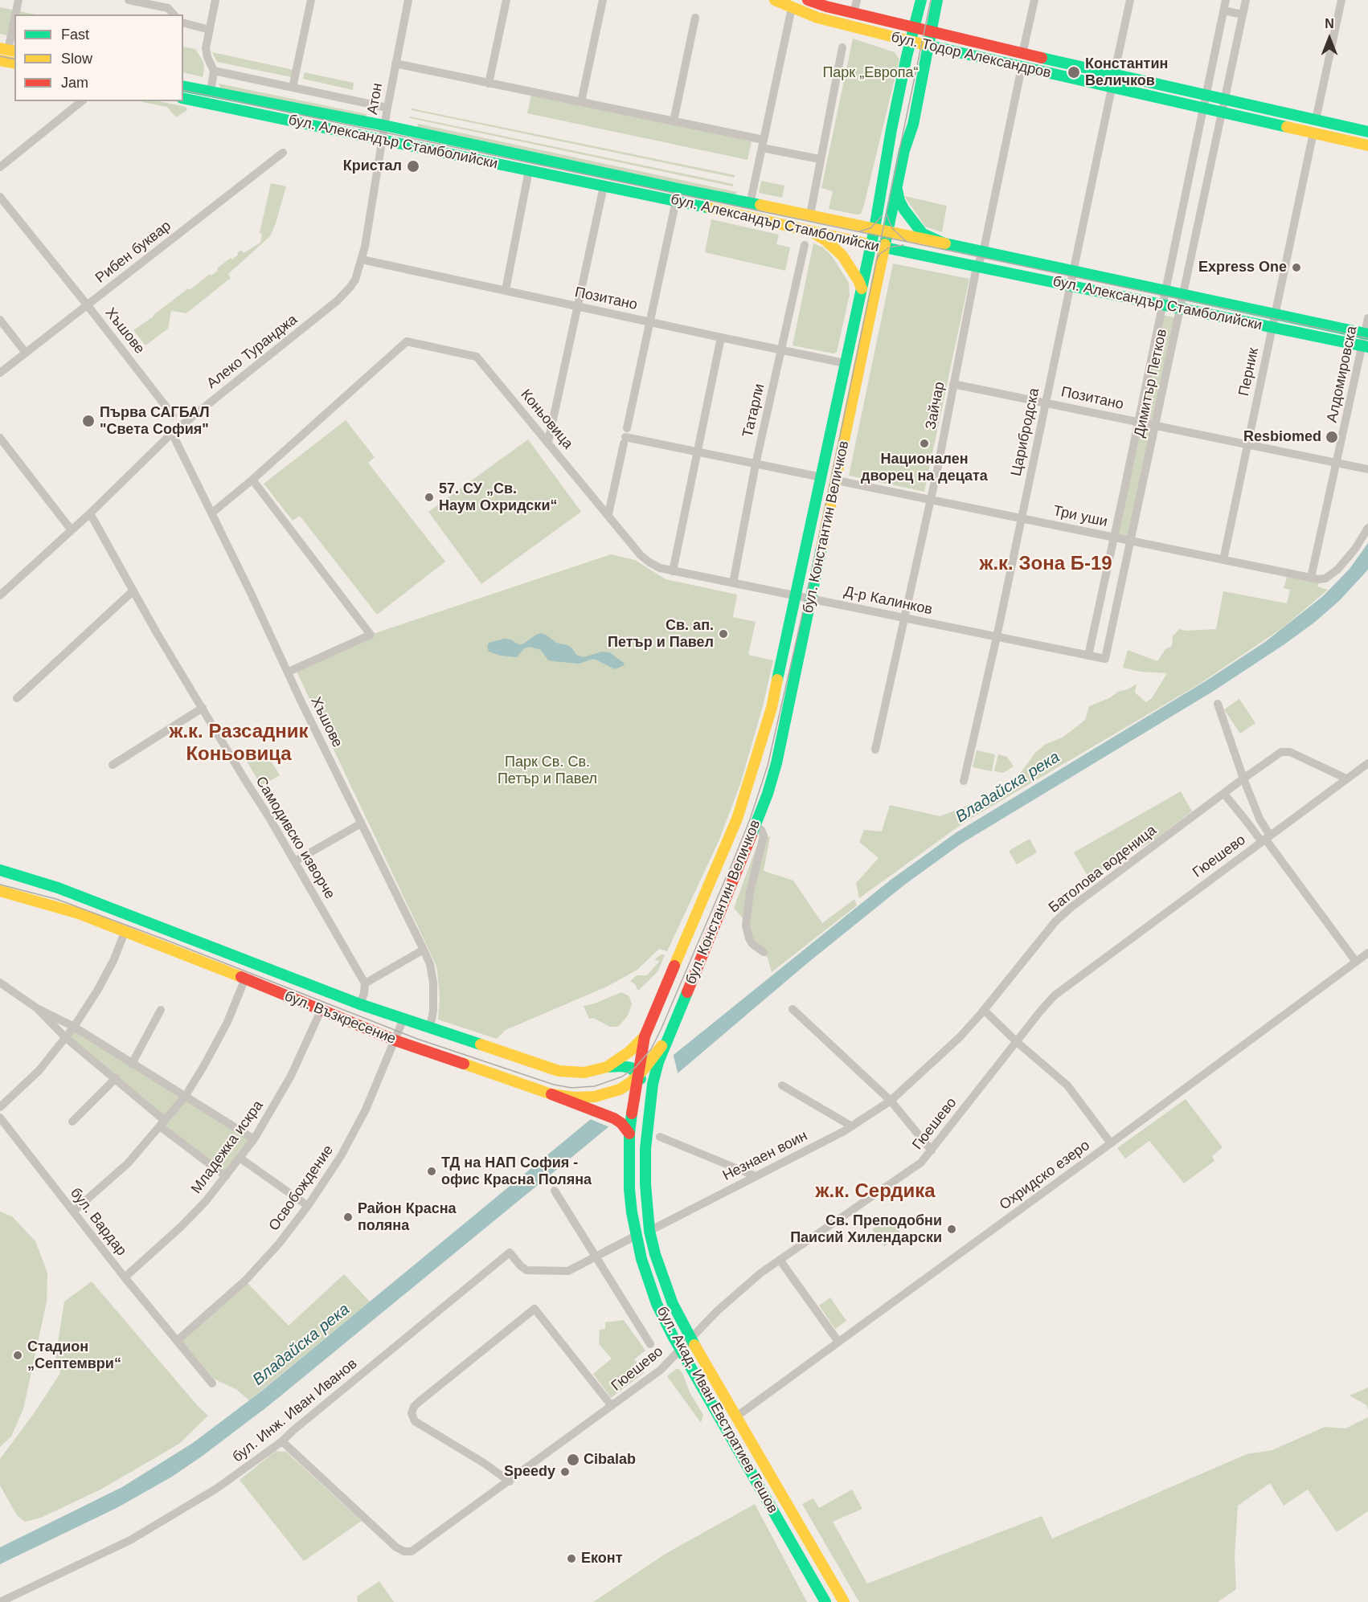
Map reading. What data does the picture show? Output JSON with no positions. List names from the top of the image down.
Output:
{
  "streets": {
    "main road": [
      "бул. Тодор Александров",
      "бул. Александър Стамболийски",
      "бул. Константин Величков",
      "бул. Възкресение",
      "бул. Акад. Иван Евстратиев Гешов"
    ],
    "street": [
      "Атон",
      "Рибен буквар",
      "Позитано",
      "Хъшове",
      "Алеко Туранджа",
      "Перник",
      "Алдомировска",
      "Димитър Петков",
      "Зайчар",
      "Татарли",
      "Коньовица",
      "Царибродска",
      "Три уши",
      "Д-р Калинков",
      "Самодивско изворче",
      "Гюешево",
      "Батолова воденица",
      "Младежка искра",
      "Незнаен воин",
      "Охридско езеро",
      "Освобождение",
      "бул. Вардар",
      "бул. Инж. Иван Иванов"
    ]
  },
  "crossings": [
    ["бул. Тодор Александров", "Перник"],
    ["бул. Тодор Александров", "Димитър Петков"],
    ["бул. Тодор Александров", "Зайчар"],
    ["бул. Тодор Александров", "Царибродска"],
    ["бул. Тодор Александров", "бул. Константин Величков"],
    ["Атон", "бул. Александър Стамболийски"],
    ["Атон", "Позитано"],
    ["Атон", "Алеко Туранджа"],
    ["бул. Александър Стамболийски", "Перник"],
    ["бул. Александър Стамболийски", "Алдомировска"],
    ["бул. Александър Стамболийски", "Димитър Петков"],
    ["бул. Александър Стамболийски", "Зайчар"],
    ["бул. Александър Стамболийски", "Царибродска"],
    ["бул. Александър Стамболийски", "бул. Константин Величков"],
    ["Рибен буквар", "Хъшове"],
    ["Позитано", "Алеко Туранджа"],
    ["Позитано", "Перник"],
    ["Позитано", "Алдомировска"],
    ["Позитано", "Димитър Петков"],
    ["Позитано", "Зайчар"],
    ["Позитано", "Татарли"],
    ["Позитано", "Царибродска"],
    ["Позитано", "бул. Константин Величков"],
    ["Хъшове", "Алеко Туранджа"],
    ["Хъшове", "бул. Възкресение"],
    ["Алеко Туранджа", "Самодивско изворче"],
    ["Перник", "Три уши"],
    ["Алдомировска", "Три уши"],
    ["Димитър Петков", "Три уши"],
    ["Димитър Петков", "Д-р Калинков"],
    ["Зайчар", "Три уши"],
    ["Зайчар", "Д-р Калинков"],
    ["Татарли", "Д-р Калинков"],
    ["Коньовица", "Д-р Калинков"],
    ["Царибродска", "Три уши"],
    ["Царибродска", "Д-р Калинков"],
    ["Три уши", "бул. Константин Величков"],
    ["бул. Константин Величков", "Д-р Калинков"],
    ["бул. Константин Величков", "бул. Възкресение"],
    ["бул. Константин Величков", "бул. Акад. Иван Евстратиев Гешов"],
    ["Гюешево", "Батолова воденица"],
    ["Гюешево", "бул. Акад. Иван Евстратиев Гешов"],
    ["Гюешево", "бул. Инж. Иван Иванов"],
    ["Батолова воденица", "Незнаен воин"],
    ["бул. Възкресение", "Младежка искра"],
    ["бул. Възкресение", "Освобождение"],
    ["бул. Възкресение", "бул. Акад. Иван Евстратиев Гешов"],
    ["Младежка искра", "бул. Вардар"],
    ["Незнаен воин", "бул. Акад. Иван Евстратиев Гешов"],
    ["Охридско езеро", "бул. Акад. Иван Евстратиев Гешов"],
    ["Освобождение", "бул. Вардар"]
  ],
  "districts": ["ж.к. Зона Б-19", "ж.к. Разсадник Коньовица", "ж.к. Сердика"],
  "water": ["Владайска река"],
  "parks": ["Парк „Европа“", "Парк Св. Св. Петър и Павел"],
  "places": [
    "Константин Величков",
    "Кристал",
    "Express One",
    "Първа САГБАЛ \"Света София\"",
    "Resbiomed",
    "Национален дворец на децата",
    "57. СУ „Св. Наум Охридски“",
    "Св. ап. Петър и Павел",
    "ТД на НАП София - офис Красна Поляна",
    "Район Красна поляна",
    "Св. Преподобни Паисий Хилендарски",
    "Стадион „Септември“",
    "Cibalab",
    "Speedy",
    "Еконт"
  ],
  "legend": ["Fast", "Slow", "Jam"],
  "north": "top"
}
